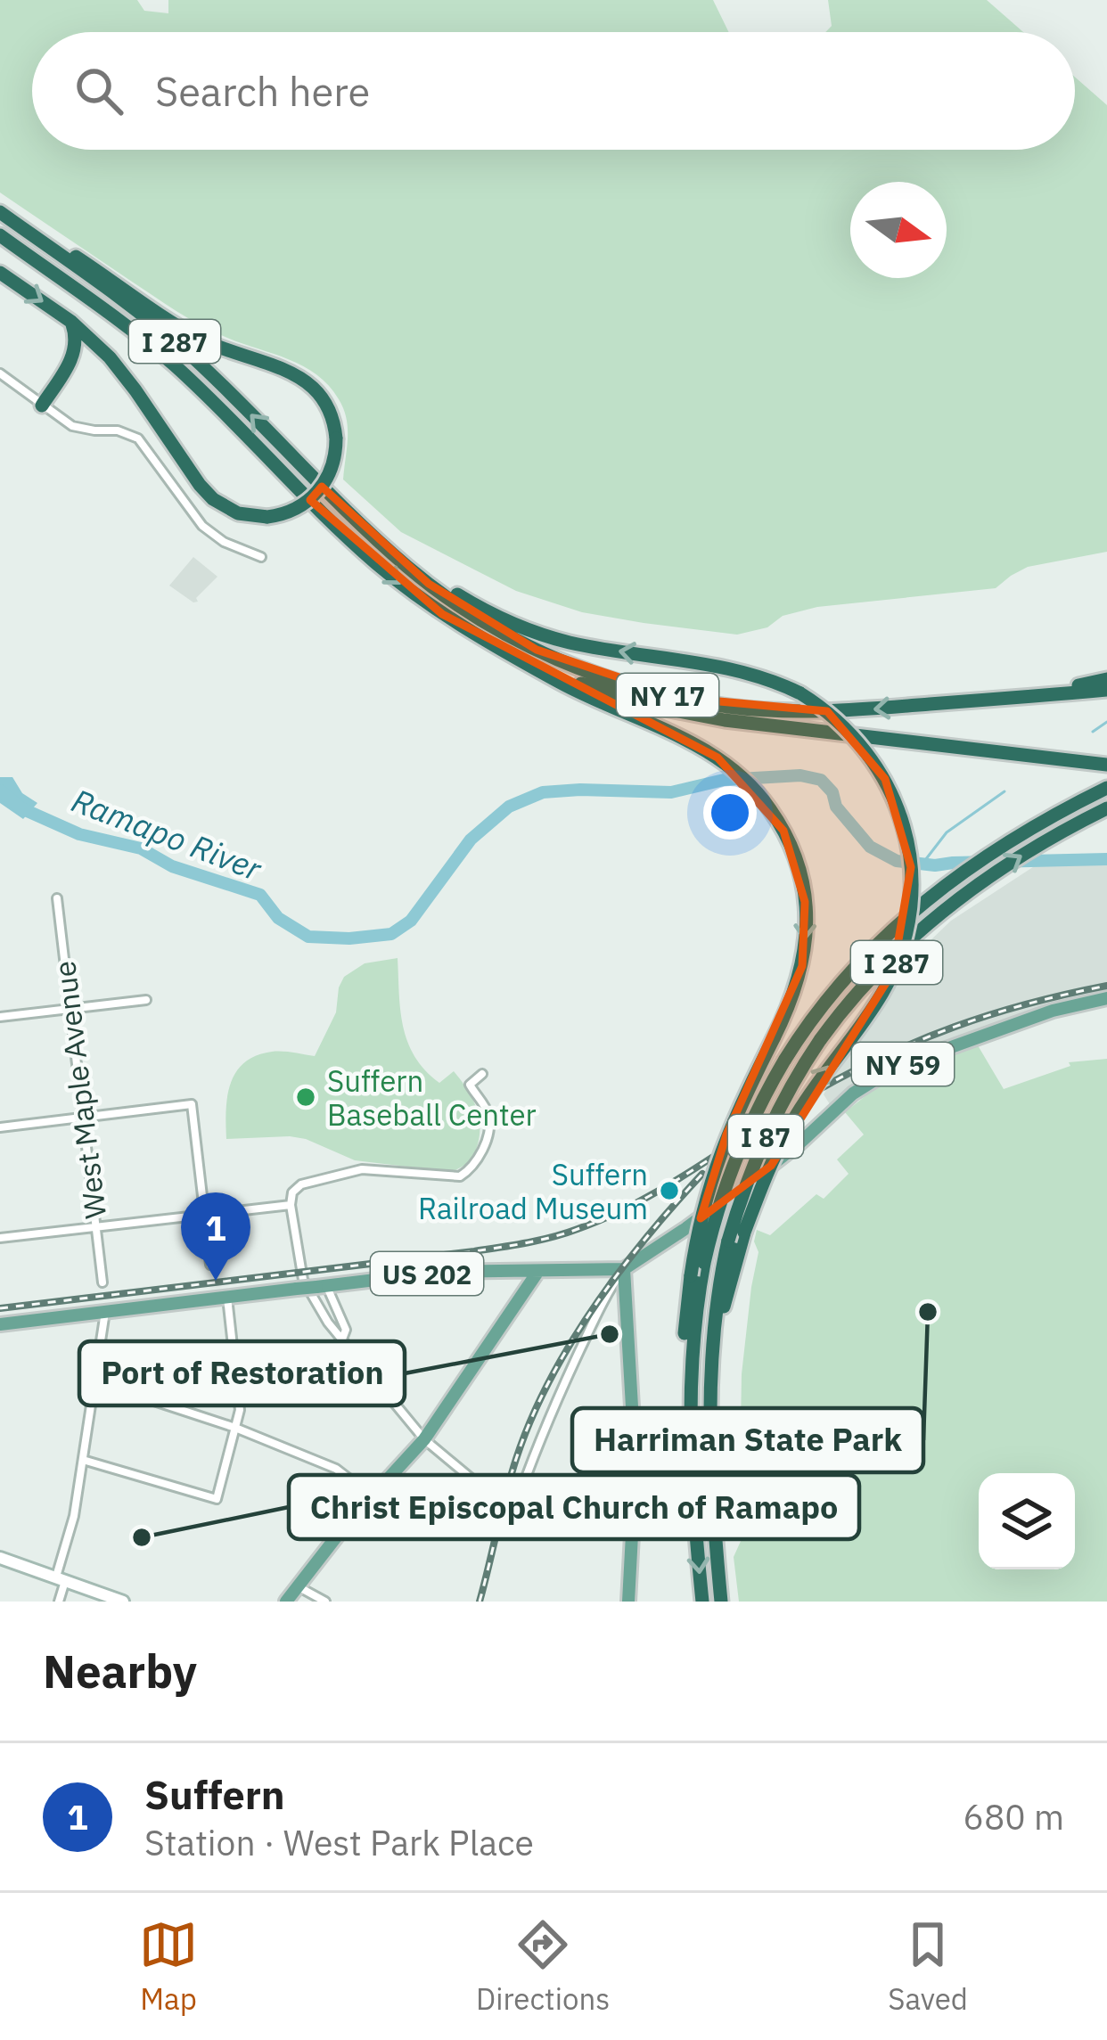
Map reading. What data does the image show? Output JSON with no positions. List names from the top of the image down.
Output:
{
  "streets": {
    "highway": ["I 287", "NY 17", "I 87"],
    "main road": ["NY 59", "US 202"],
    "street": ["West Maple Avenue"]
  },
  "crossings": [
    ["I 287", "NY 17"],
    ["I 287", "I 87"],
    ["NY 59", "US 202"]
  ],
  "water": ["Ramapo River"],
  "places": [
    "Suffern Baseball Center",
    "Suffern Railroad Museum",
    "Harriman State Park",
    "Port of Restoration",
    "Christ Episcopal Church of Ramapo"
  ],
  "north": "right",
  "page": {
    "search": "Search here",
    "pins": "1",
    "heading": "Nearby",
    "list": [
      {
        "mark": "1",
        "name": "Suffern",
        "note": "Station · West Park Place",
        "value": "680 m"
      }
    ],
    "nav": ["Map", "Directions", "Saved"]
  }
}
